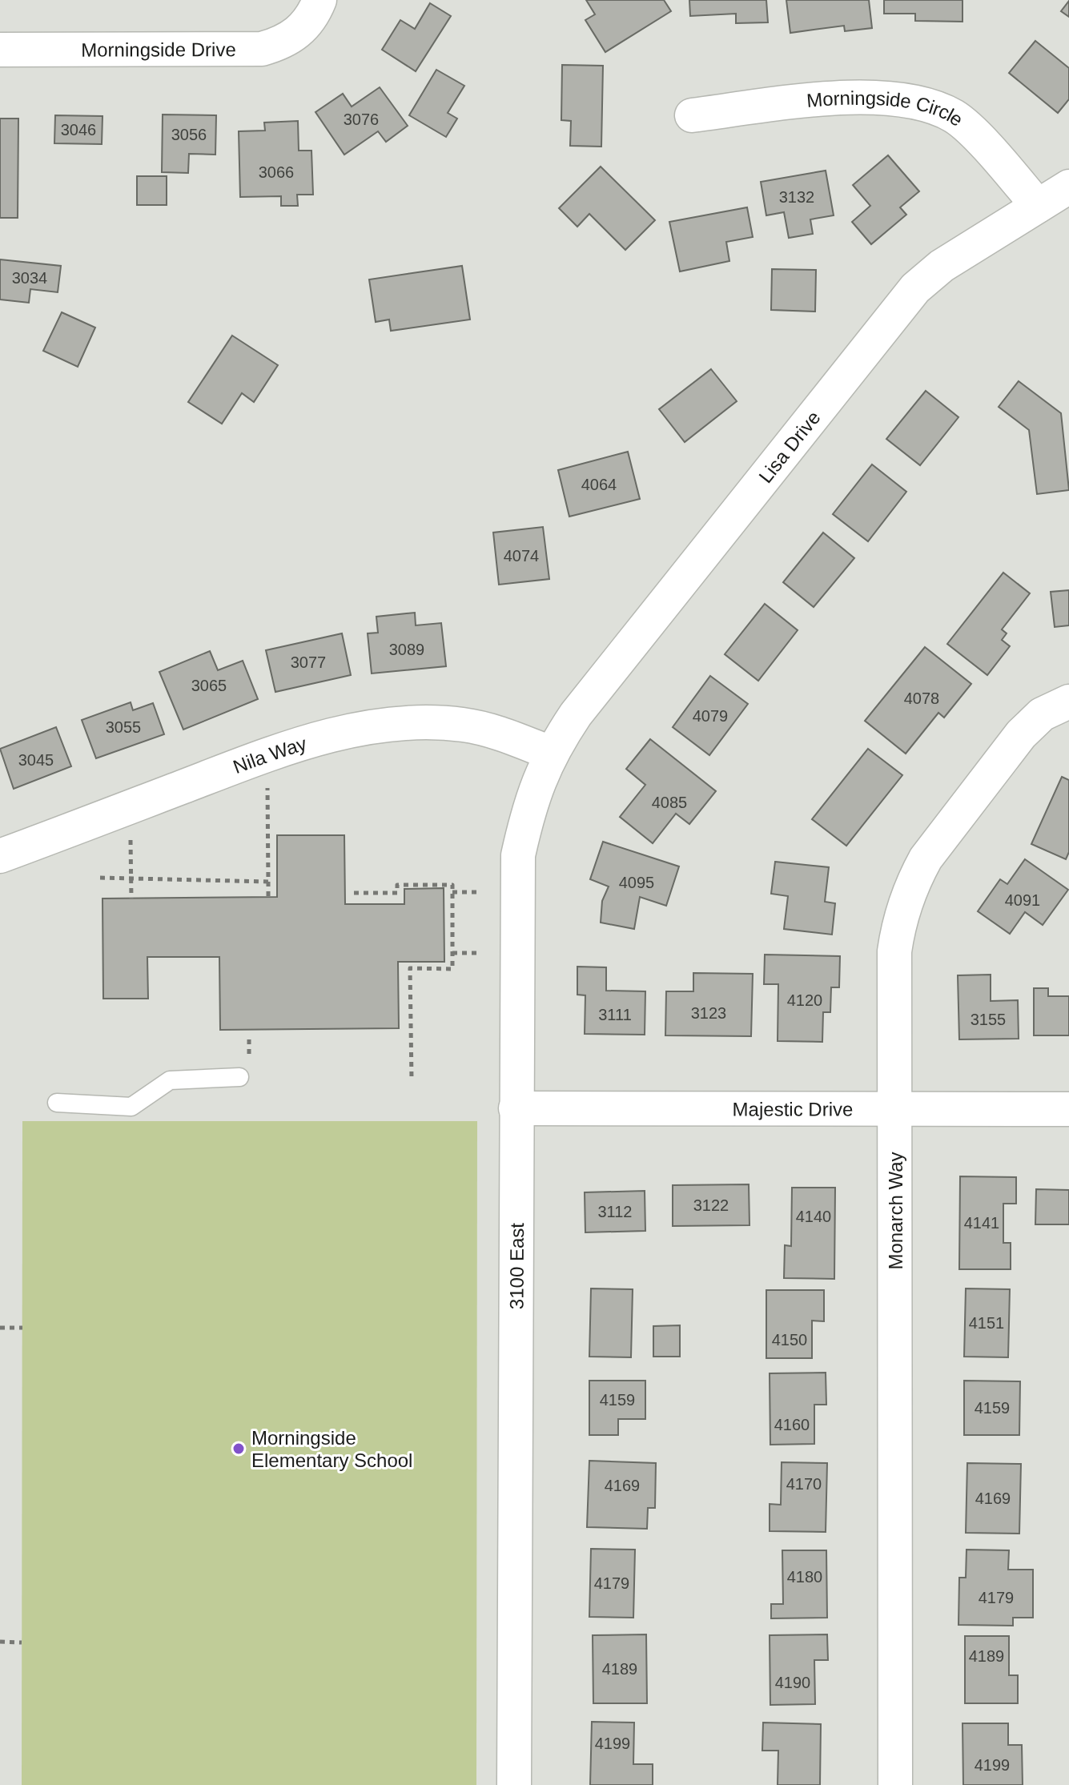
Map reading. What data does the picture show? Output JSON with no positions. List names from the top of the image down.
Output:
{
  "streets": {
    "street": [
      "Morningside Drive",
      "Morningside Circle",
      "Lisa Drive",
      "Nila Way",
      "Majestic Drive",
      "Monarch Way",
      "3100 East"
    ]
  },
  "crossings": [
    ["Morningside Circle", "Lisa Drive"],
    ["Lisa Drive", "Nila Way"],
    ["Lisa Drive", "3100 East"],
    ["Nila Way", "3100 East"],
    ["Majestic Drive", "Monarch Way"],
    ["Majestic Drive", "3100 East"]
  ],
  "places": ["Morningside Elementary School"],
  "house_numbers": [
    "3076",
    "3046",
    "3056",
    "3066",
    "3132",
    "3034",
    "4064",
    "4074",
    "3089",
    "3077",
    "3065",
    "4078",
    "4079",
    "3055",
    "3045",
    "4085",
    "4095",
    "4091",
    "4120",
    "3123",
    "3111",
    "3155",
    "3122",
    "3112",
    "4140",
    "4141",
    "4151",
    "4150",
    "4159",
    "4159",
    "4160",
    "4170",
    "4169",
    "4169",
    "4180",
    "4179",
    "4179",
    "4189",
    "4189",
    "4190",
    "4199",
    "4199"
  ]
}
